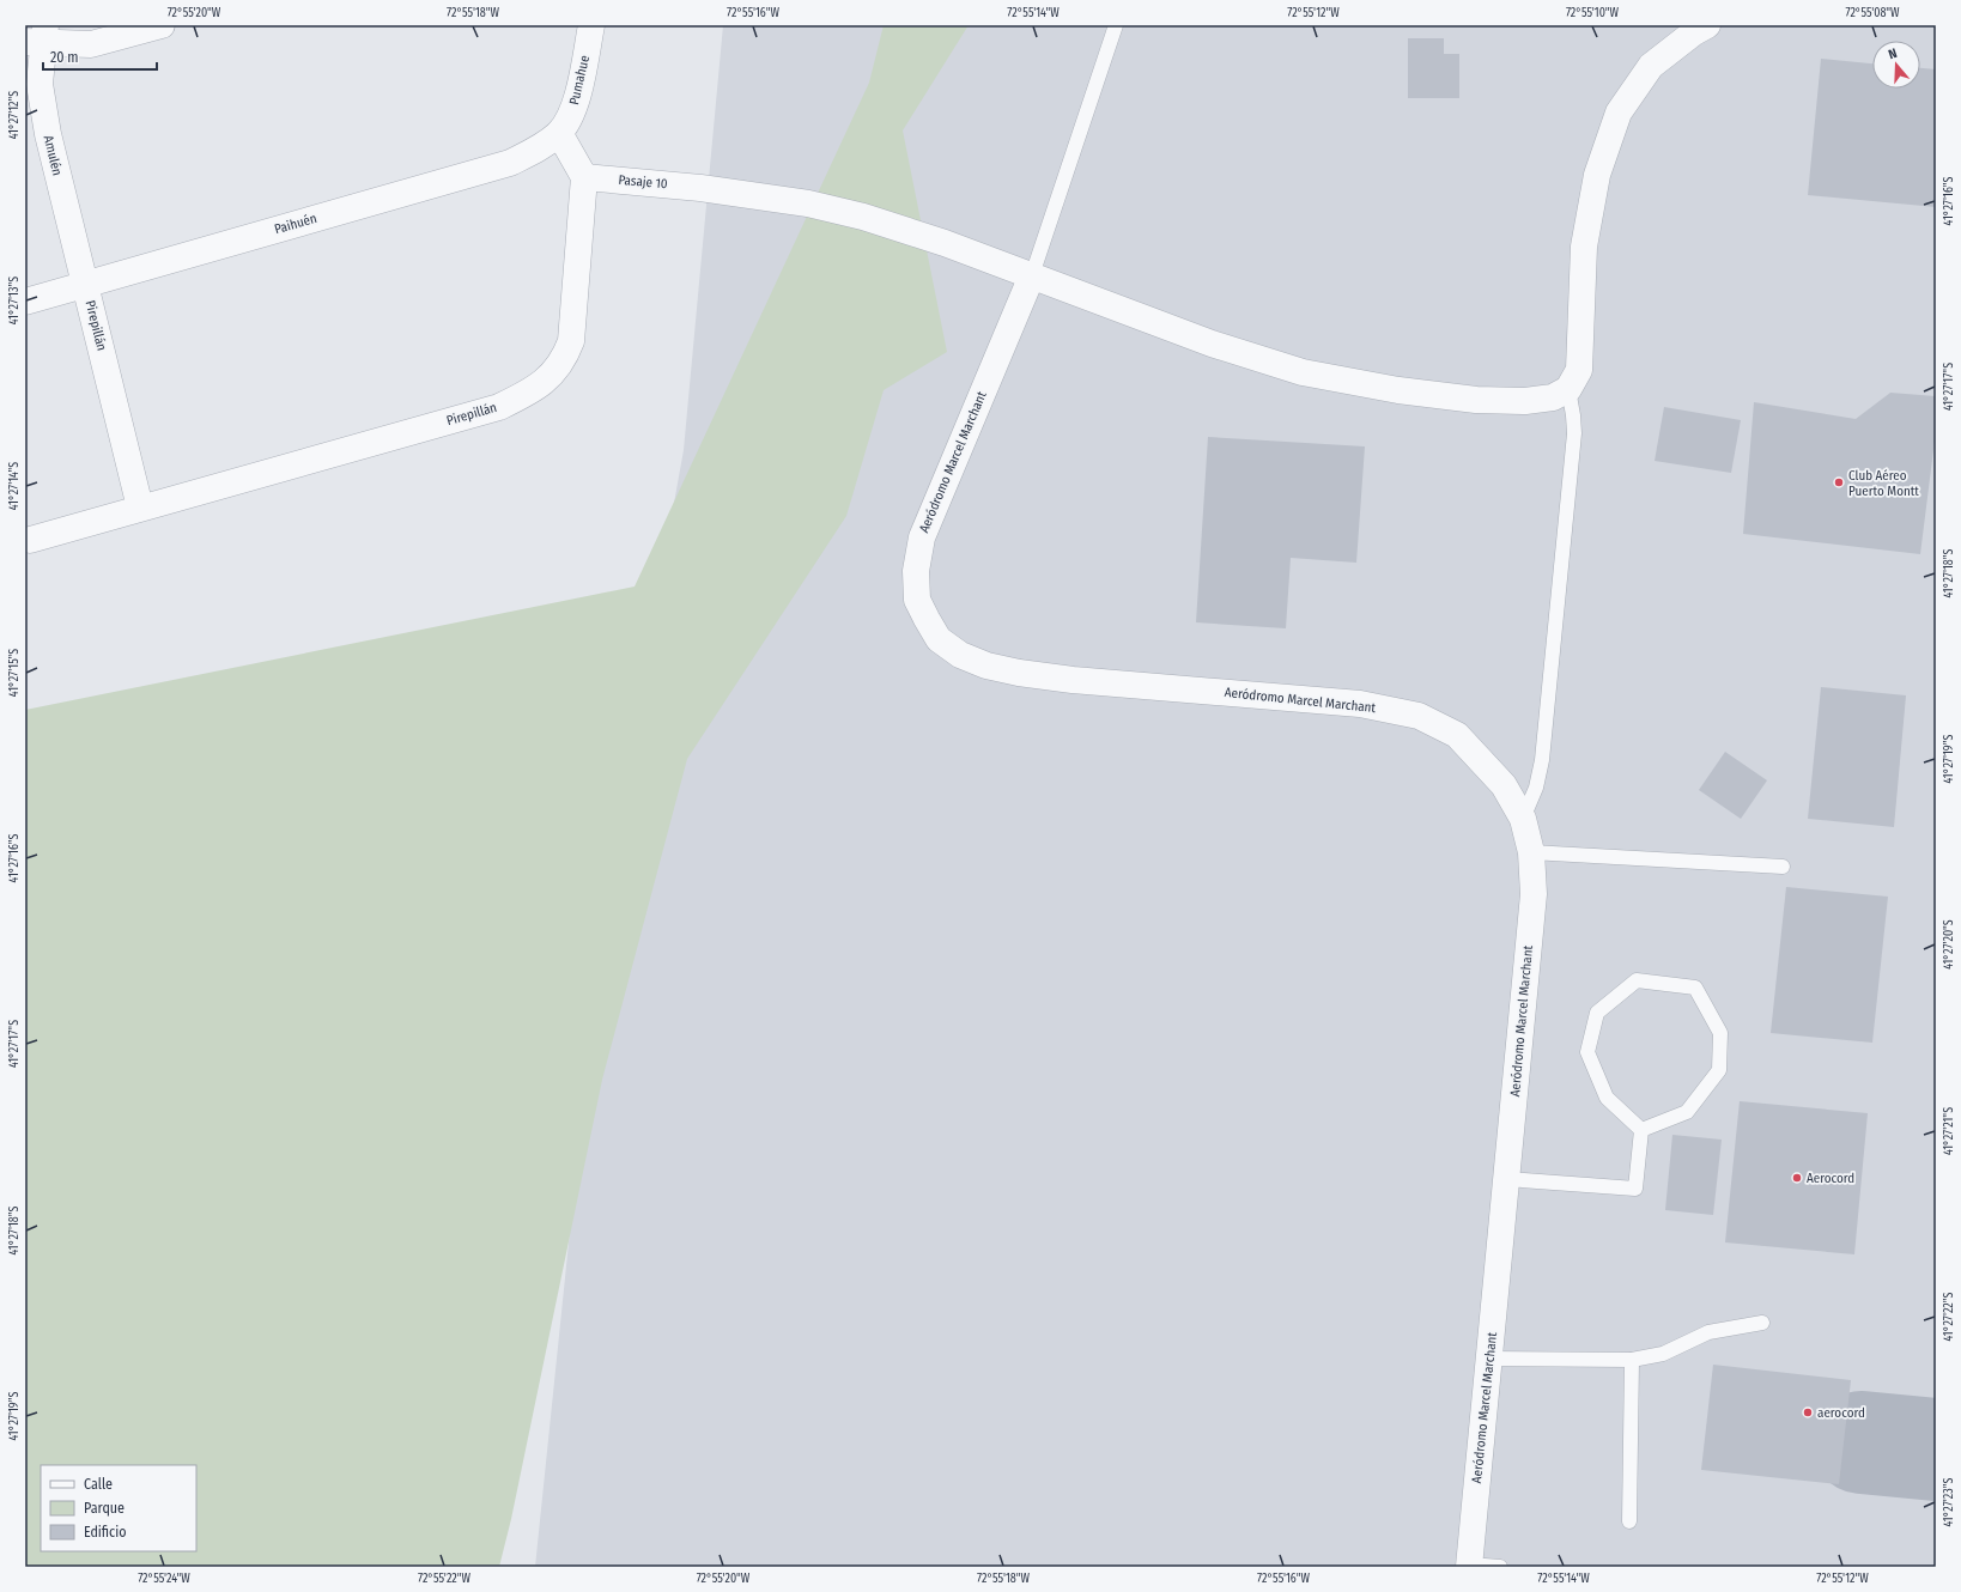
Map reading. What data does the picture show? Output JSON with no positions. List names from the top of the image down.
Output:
{
  "streets": {
    "street": [
      "Pumahue",
      "Amulén",
      "Pasaje 10",
      "Paihuén",
      "Pirepillán",
      "Aeródromo Marcel Marchant"
    ]
  },
  "crossings": [
    ["Pumahue", "Paihuén"],
    ["Amulén", "Paihuén"],
    ["Amulén", "Pirepillán"],
    ["Pasaje 10", "Pirepillán"],
    ["Pasaje 10", "Aeródromo Marcel Marchant"],
    ["Paihuén", "Pirepillán"]
  ],
  "places": ["Club Aéreo Puerto Montt", "Aerocord", "aerocord"],
  "legend": ["Calle", "Parque", "Edificio"],
  "scale_bar": "20 m",
  "north": "top",
  "coordinates": [
    "72°55'20\"W",
    "72°55'18\"W",
    "72°55'16\"W",
    "72°55'14\"W",
    "72°55'12\"W",
    "72°55'10\"W",
    "72°55'08\"W",
    "41°27'12\"S",
    "41°27'16\"S",
    "41°27'13\"S",
    "41°27'17\"S",
    "41°27'14\"S",
    "41°27'18\"S",
    "41°27'15\"S",
    "41°27'19\"S",
    "41°27'20\"S",
    "41°27'21\"S",
    "41°27'22\"S",
    "41°27'23\"S",
    "72°55'24\"W",
    "72°55'22\"W"
  ]
}
